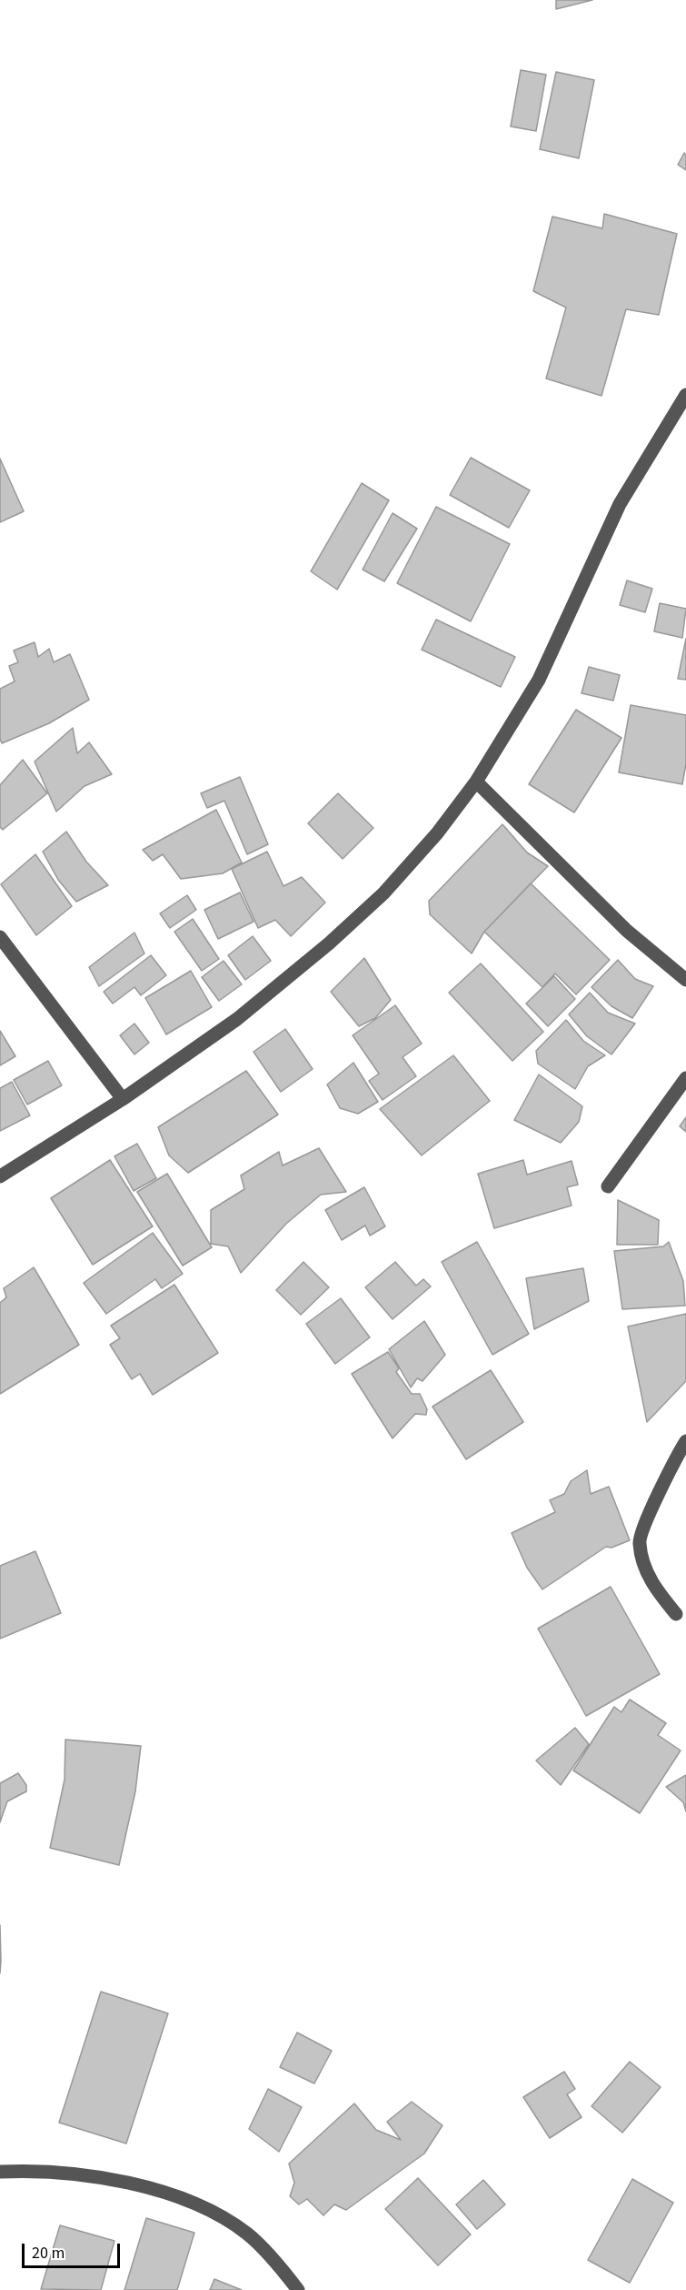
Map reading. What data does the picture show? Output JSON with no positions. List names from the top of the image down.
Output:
{
  "scale_bar": "20 m"
}
